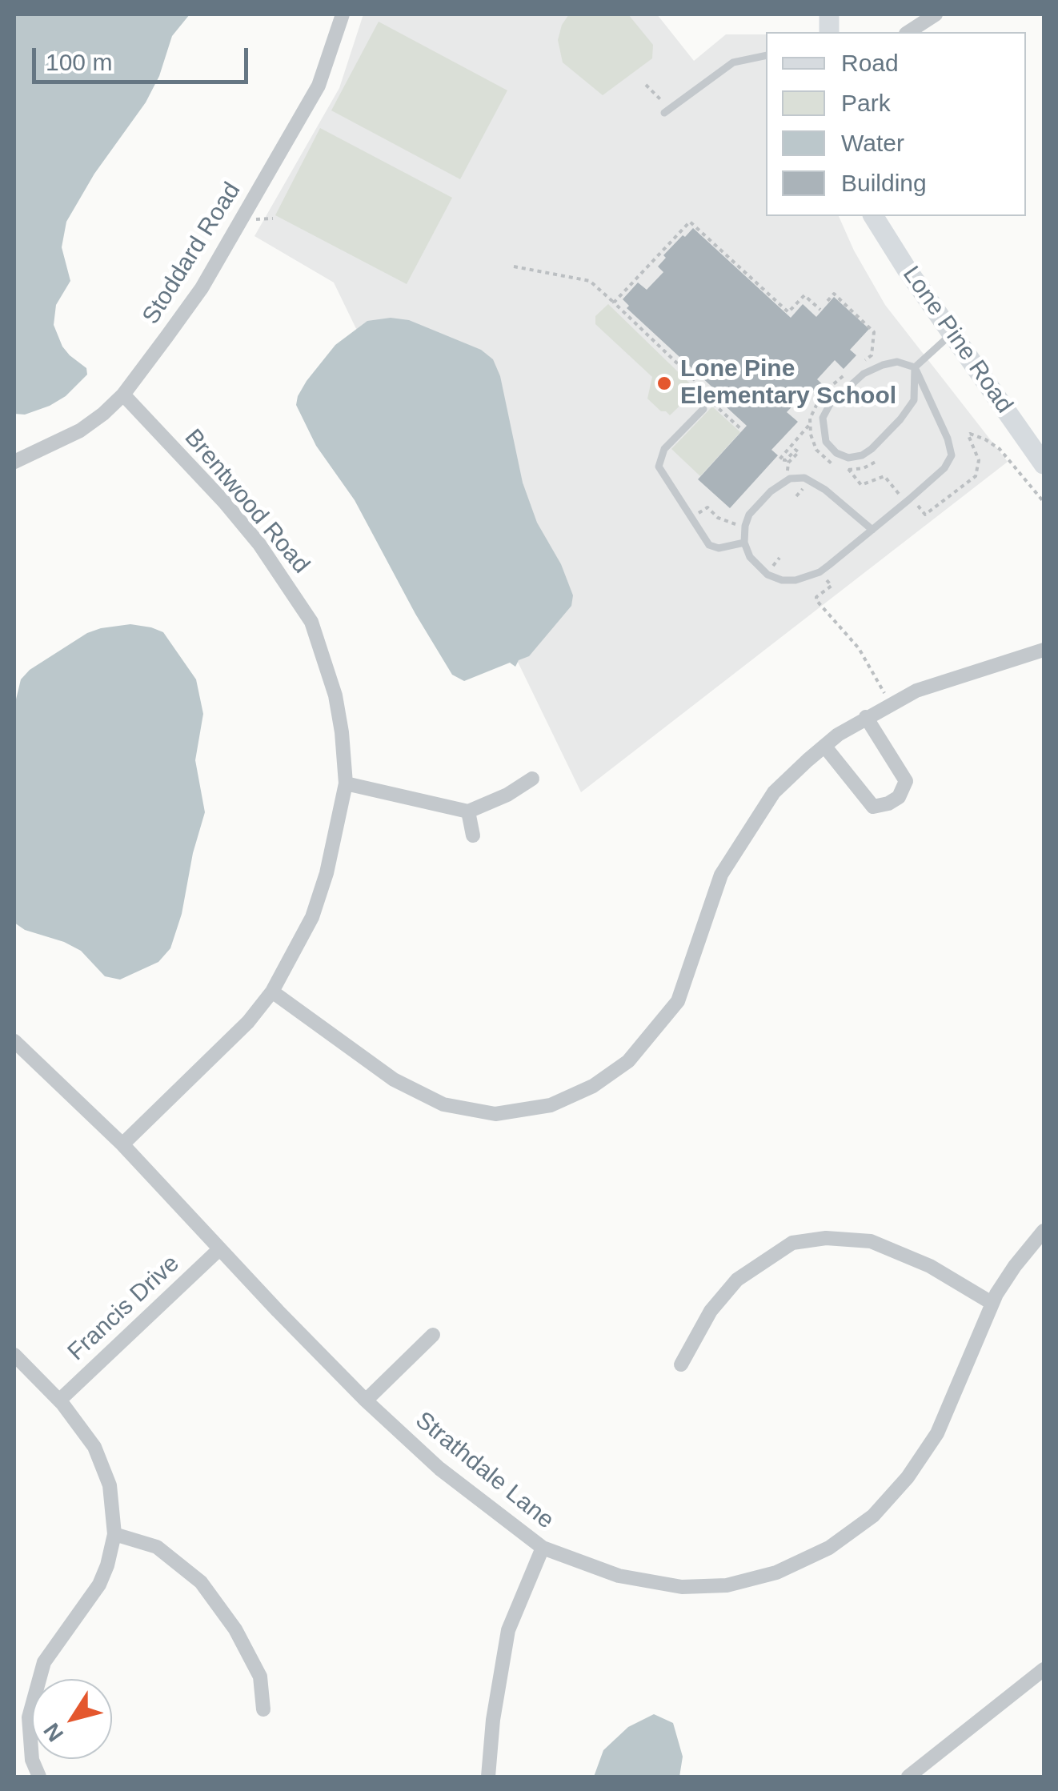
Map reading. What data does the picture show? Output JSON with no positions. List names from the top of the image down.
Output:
{
  "streets": {
    "street": [
      "Stoddard Road",
      "Lone Pine Road",
      "Brentwood Road",
      "Francis Drive",
      "Strathdale Lane"
    ]
  },
  "crossings": [
    ["Stoddard Road", "Brentwood Road"],
    ["Brentwood Road", "Strathdale Lane"],
    ["Francis Drive", "Strathdale Lane"]
  ],
  "places": ["Lone Pine Elementary School"],
  "legend": [
    "Road",
    "Park",
    "Water",
    "Building"
  ],
  "scale_bar": "100 m",
  "north": "bottom left"
}
